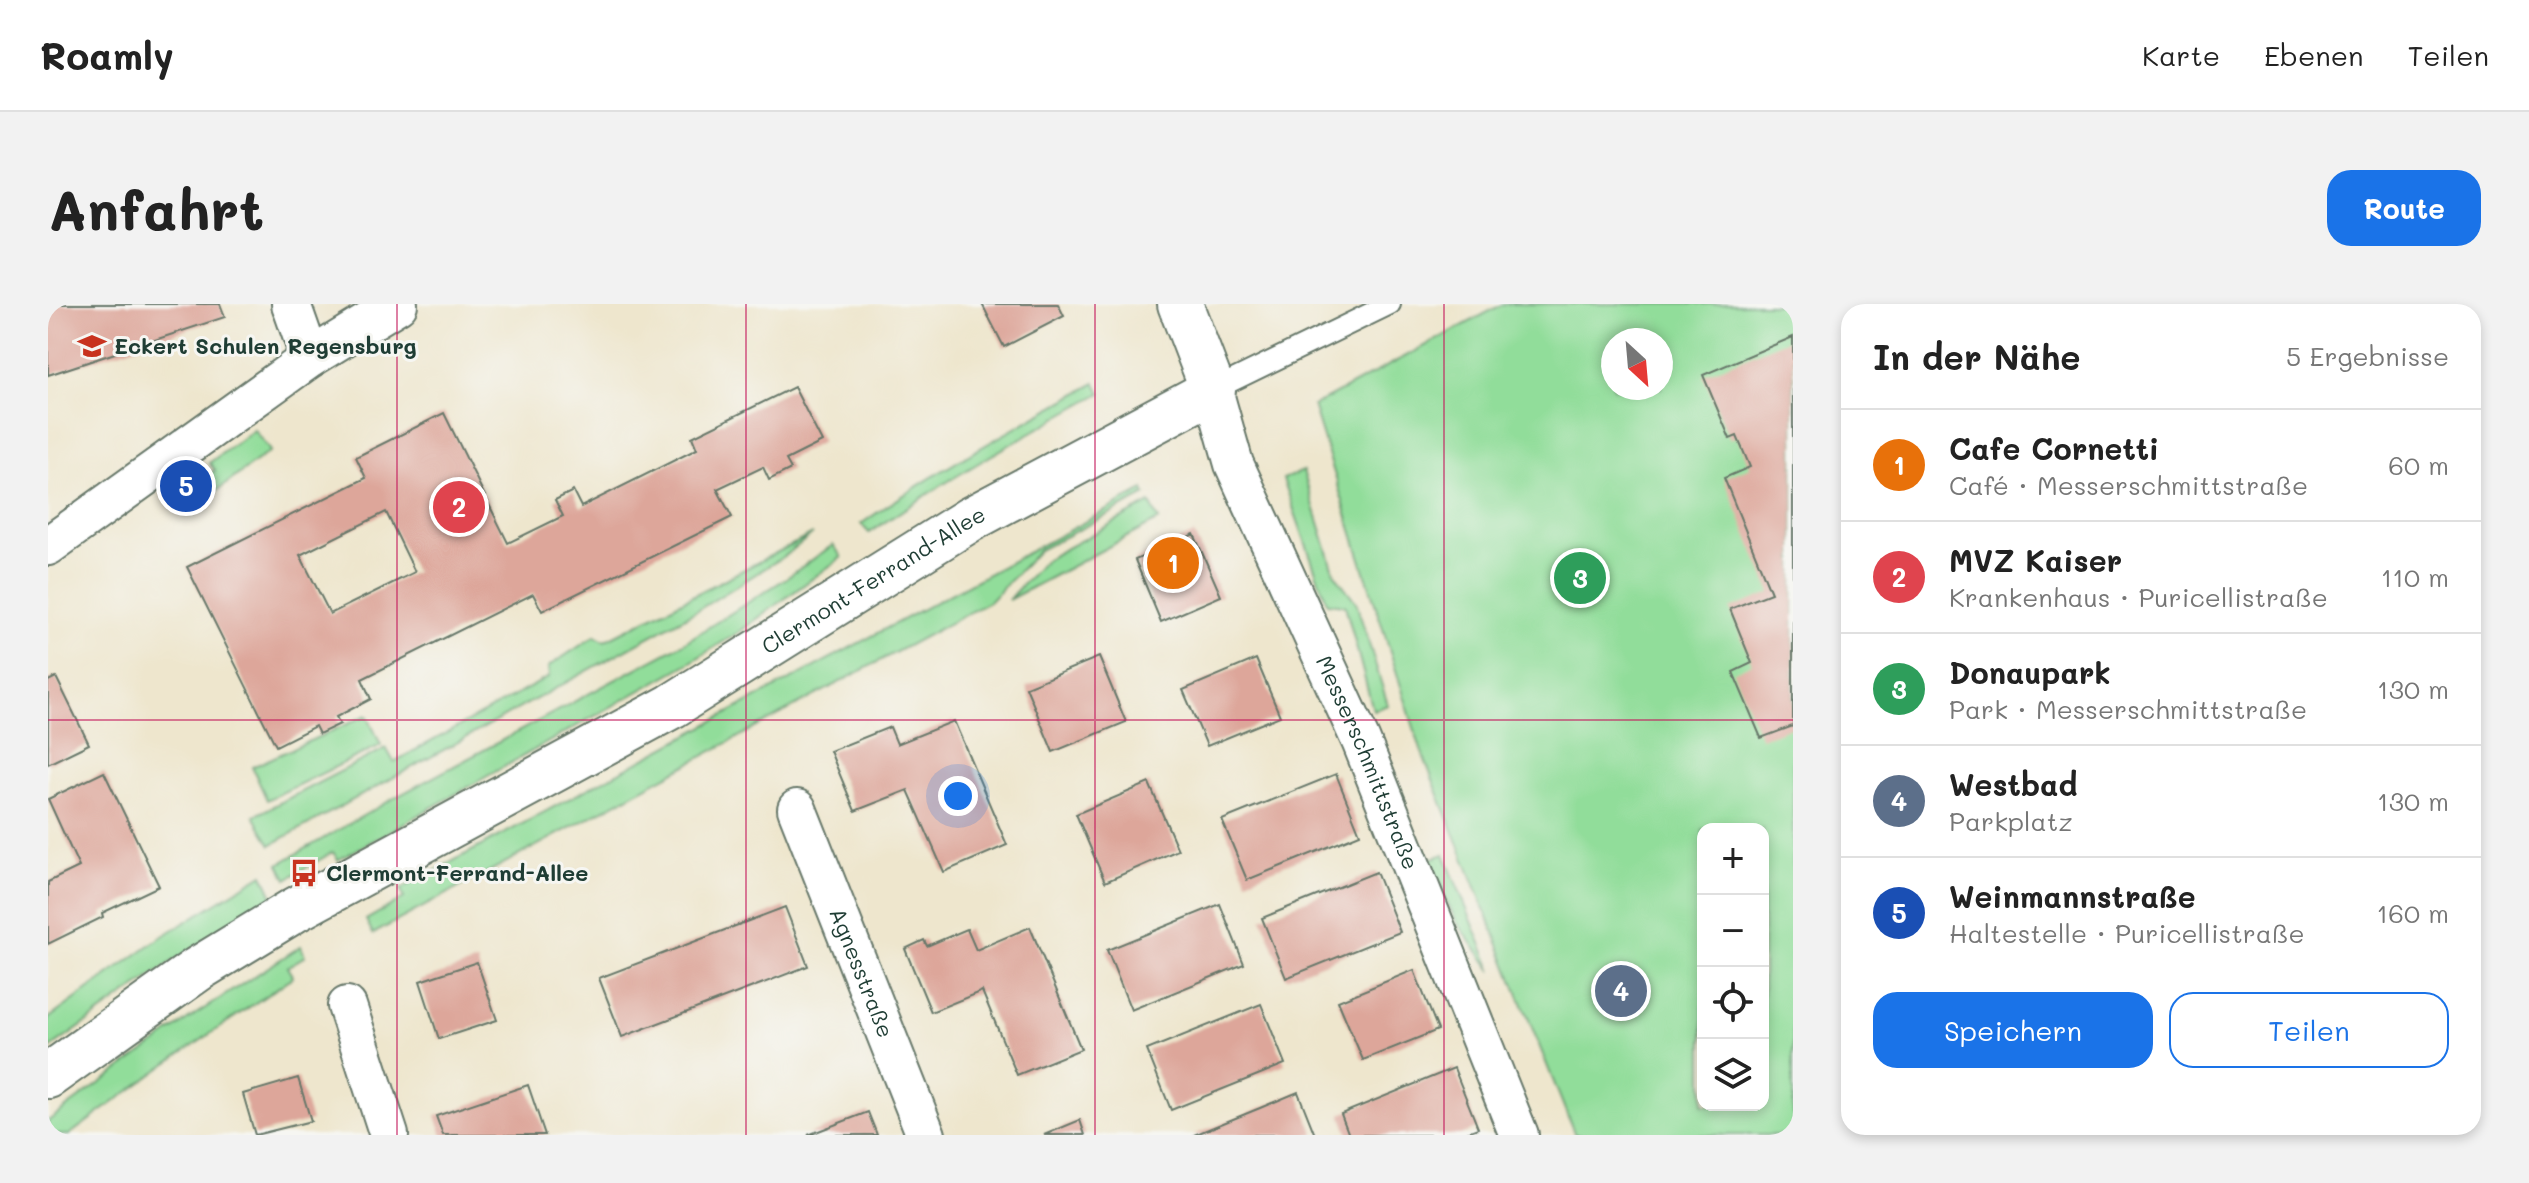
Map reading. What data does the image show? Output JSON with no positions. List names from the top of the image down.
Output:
{
  "streets": {
    "street": ["Clermont-Ferrand-Allee", "Messerschmittstraße", "Agnesstraße"]
  },
  "crossings": [
    ["Clermont-Ferrand-Allee", "Messerschmittstraße"]
  ],
  "places": {
    "school or university": ["Eckert Schulen Regensburg"],
    "bus stop": ["Clermont-Ferrand-Allee"]
  },
  "north": "bottom right",
  "page": {
    "header": "Roamly",
    "nav": ["Karte", "Ebenen", "Teilen"],
    "buttons": [
      "Route",
      ["Speichern", "Teilen"]
    ],
    "title": "Anfahrt",
    "heading": ["In der Nähe", "5 Ergebnisse"],
    "list": [
      {
        "mark": "1",
        "name": "Cafe Cornetti",
        "note": "Café · Messerschmittstraße",
        "value": "60 m"
      },
      {
        "mark": "2",
        "name": "MVZ Kaiser",
        "note": "Krankenhaus · Puricellistraße",
        "value": "110 m"
      },
      {
        "mark": "3",
        "name": "Donaupark",
        "note": "Park · Messerschmittstraße",
        "value": "130 m"
      },
      {
        "mark": "4",
        "name": "Westbad",
        "note": "Parkplatz",
        "value": "130 m"
      },
      {
        "mark": "5",
        "name": "Weinmannstraße",
        "note": "Haltestelle · Puricellistraße",
        "value": "160 m"
      }
    ],
    "pins": [
      "5",
      "2",
      "1",
      "3",
      "4"
    ],
    "map_buttons": ["+", "−"]
  }
}
